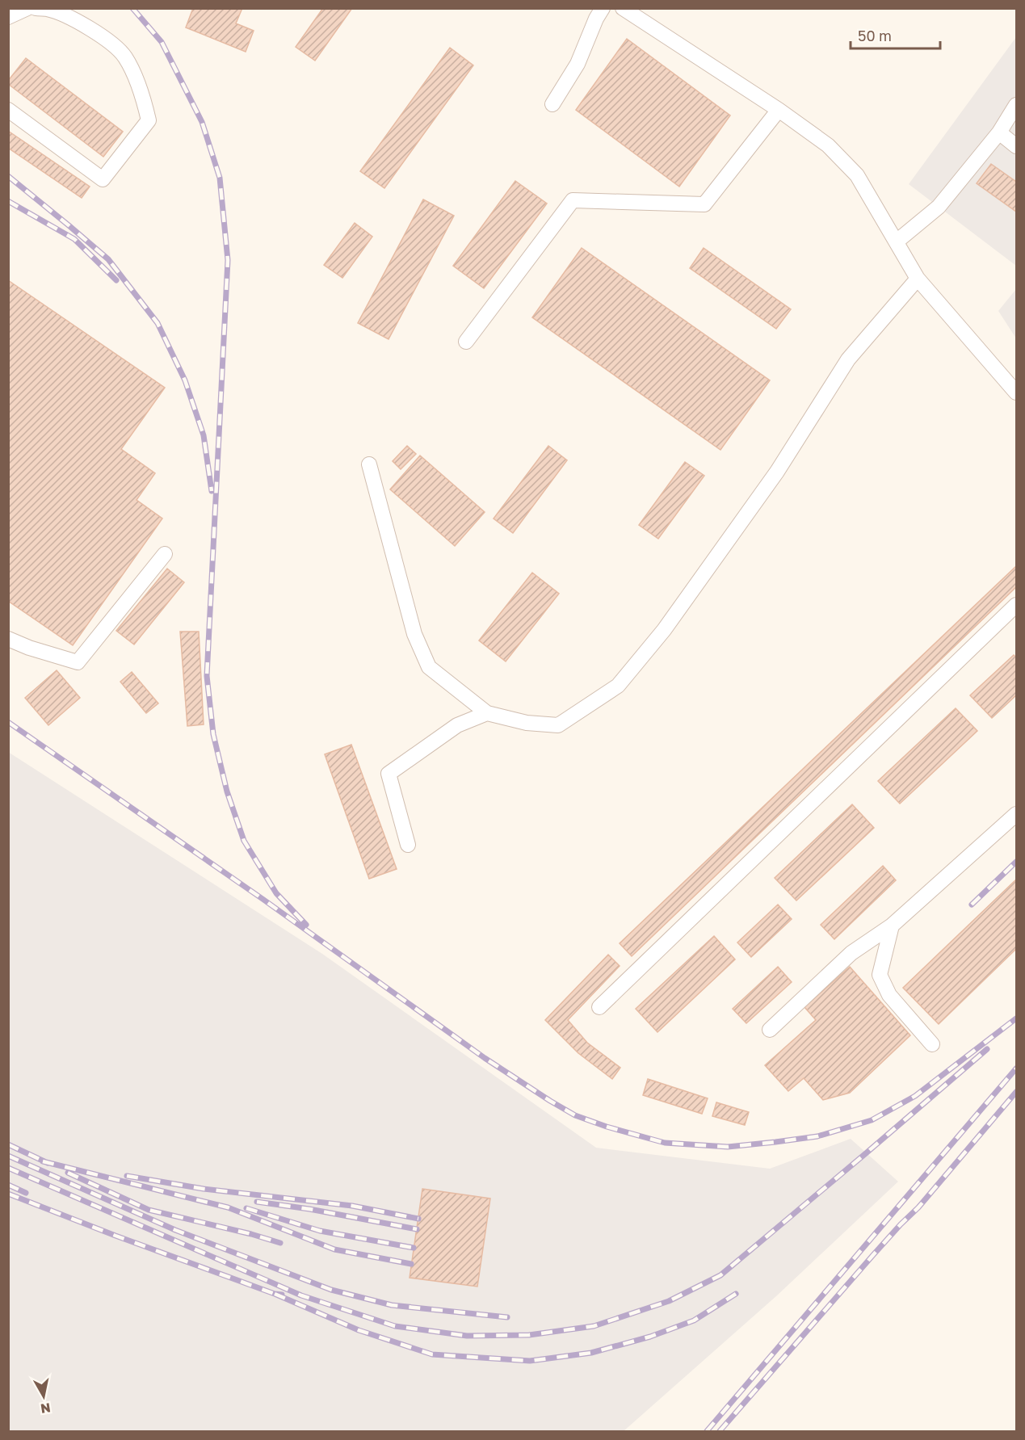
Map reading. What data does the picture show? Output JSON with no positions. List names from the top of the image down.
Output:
{
  "scale_bar": "50 m",
  "north": "bottom"
}
